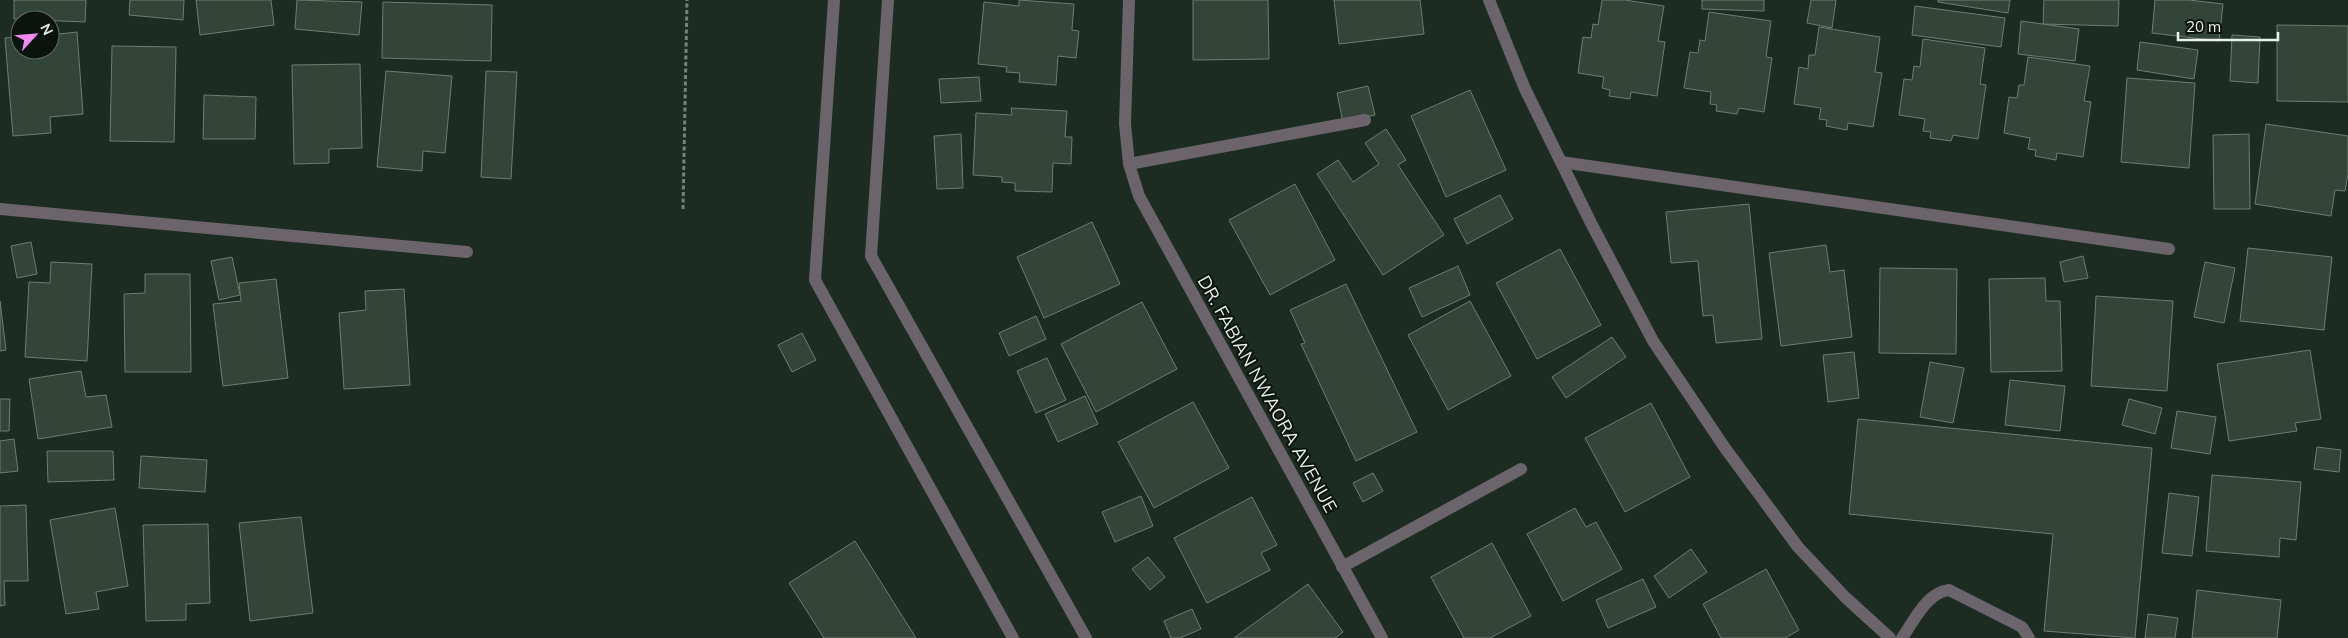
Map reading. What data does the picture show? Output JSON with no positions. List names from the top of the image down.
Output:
{
  "streets": {
    "street": ["DR. FABIAN NWAORA AVENUE"]
  },
  "scale_bar": "20 m",
  "north": "top right"
}
